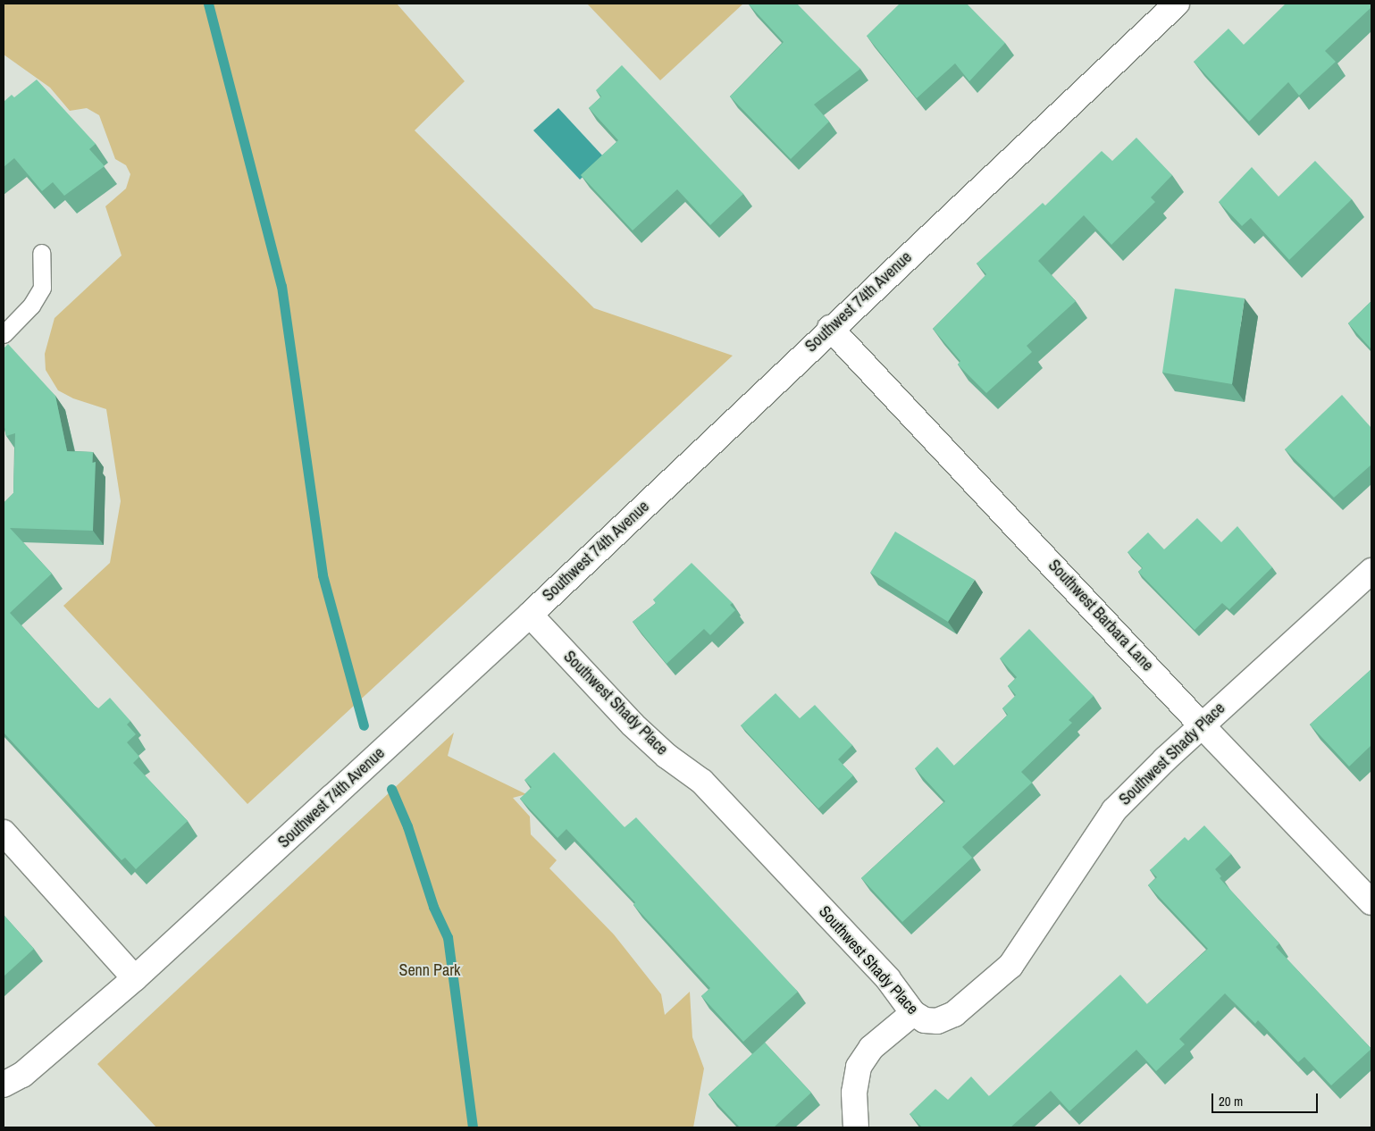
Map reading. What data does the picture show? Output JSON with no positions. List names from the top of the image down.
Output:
{
  "streets": {
    "street": ["Southwest 74th Avenue", "Southwest Barbara Lane", "Southwest Shady Place"]
  },
  "crossings": [
    ["Southwest 74th Avenue", "Southwest Barbara Lane"],
    ["Southwest 74th Avenue", "Southwest Shady Place"],
    ["Southwest Barbara Lane", "Southwest Shady Place"]
  ],
  "parks": ["Senn Park"],
  "scale_bar": "20 m"
}
